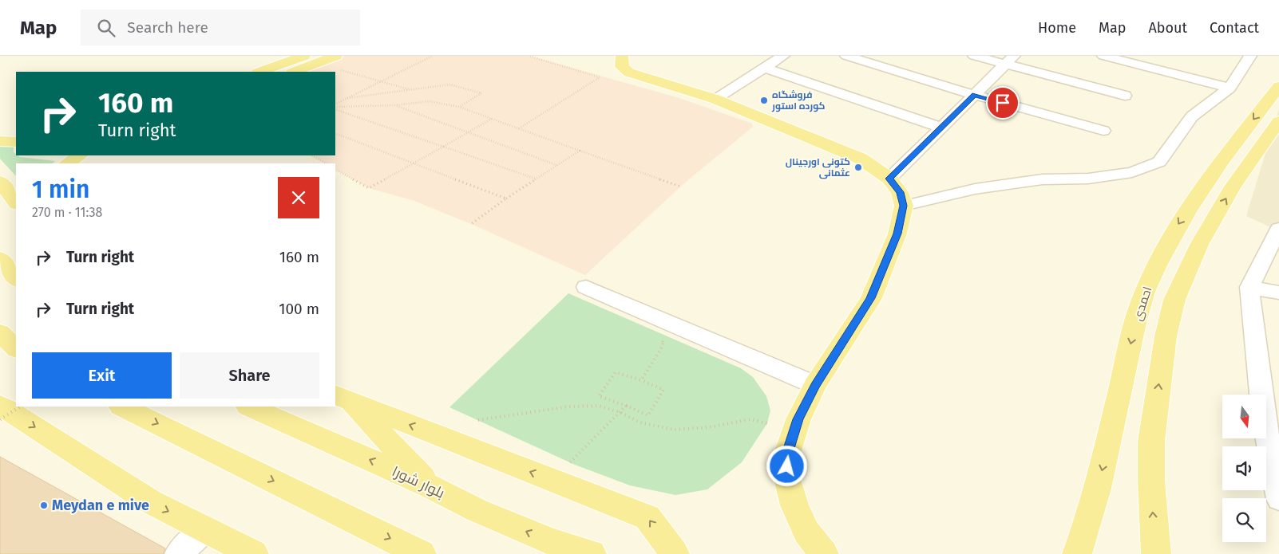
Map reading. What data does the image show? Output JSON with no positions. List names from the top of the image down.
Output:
{
  "streets": {
    "main road": ["احمدی", "بلوار شورا"]
  },
  "places": ["فروشگاه کورده استور", "کتونی اورجینال عثمانی", "Meydan e mive"],
  "north": "bottom",
  "page": {
    "header": "Map",
    "search": "Search here",
    "nav": [
      "Home",
      "Map",
      "About",
      "Contact"
    ],
    "turn": ["160 m", "Turn right"],
    "heading": ["1 min", "270 m · 11:38"],
    "list": [
      {
        "name": "Turn right",
        "value": "160 m"
      },
      {
        "name": "Turn right",
        "value": "100 m"
      }
    ],
    "buttons": ["Exit", "Share"]
  }
}
